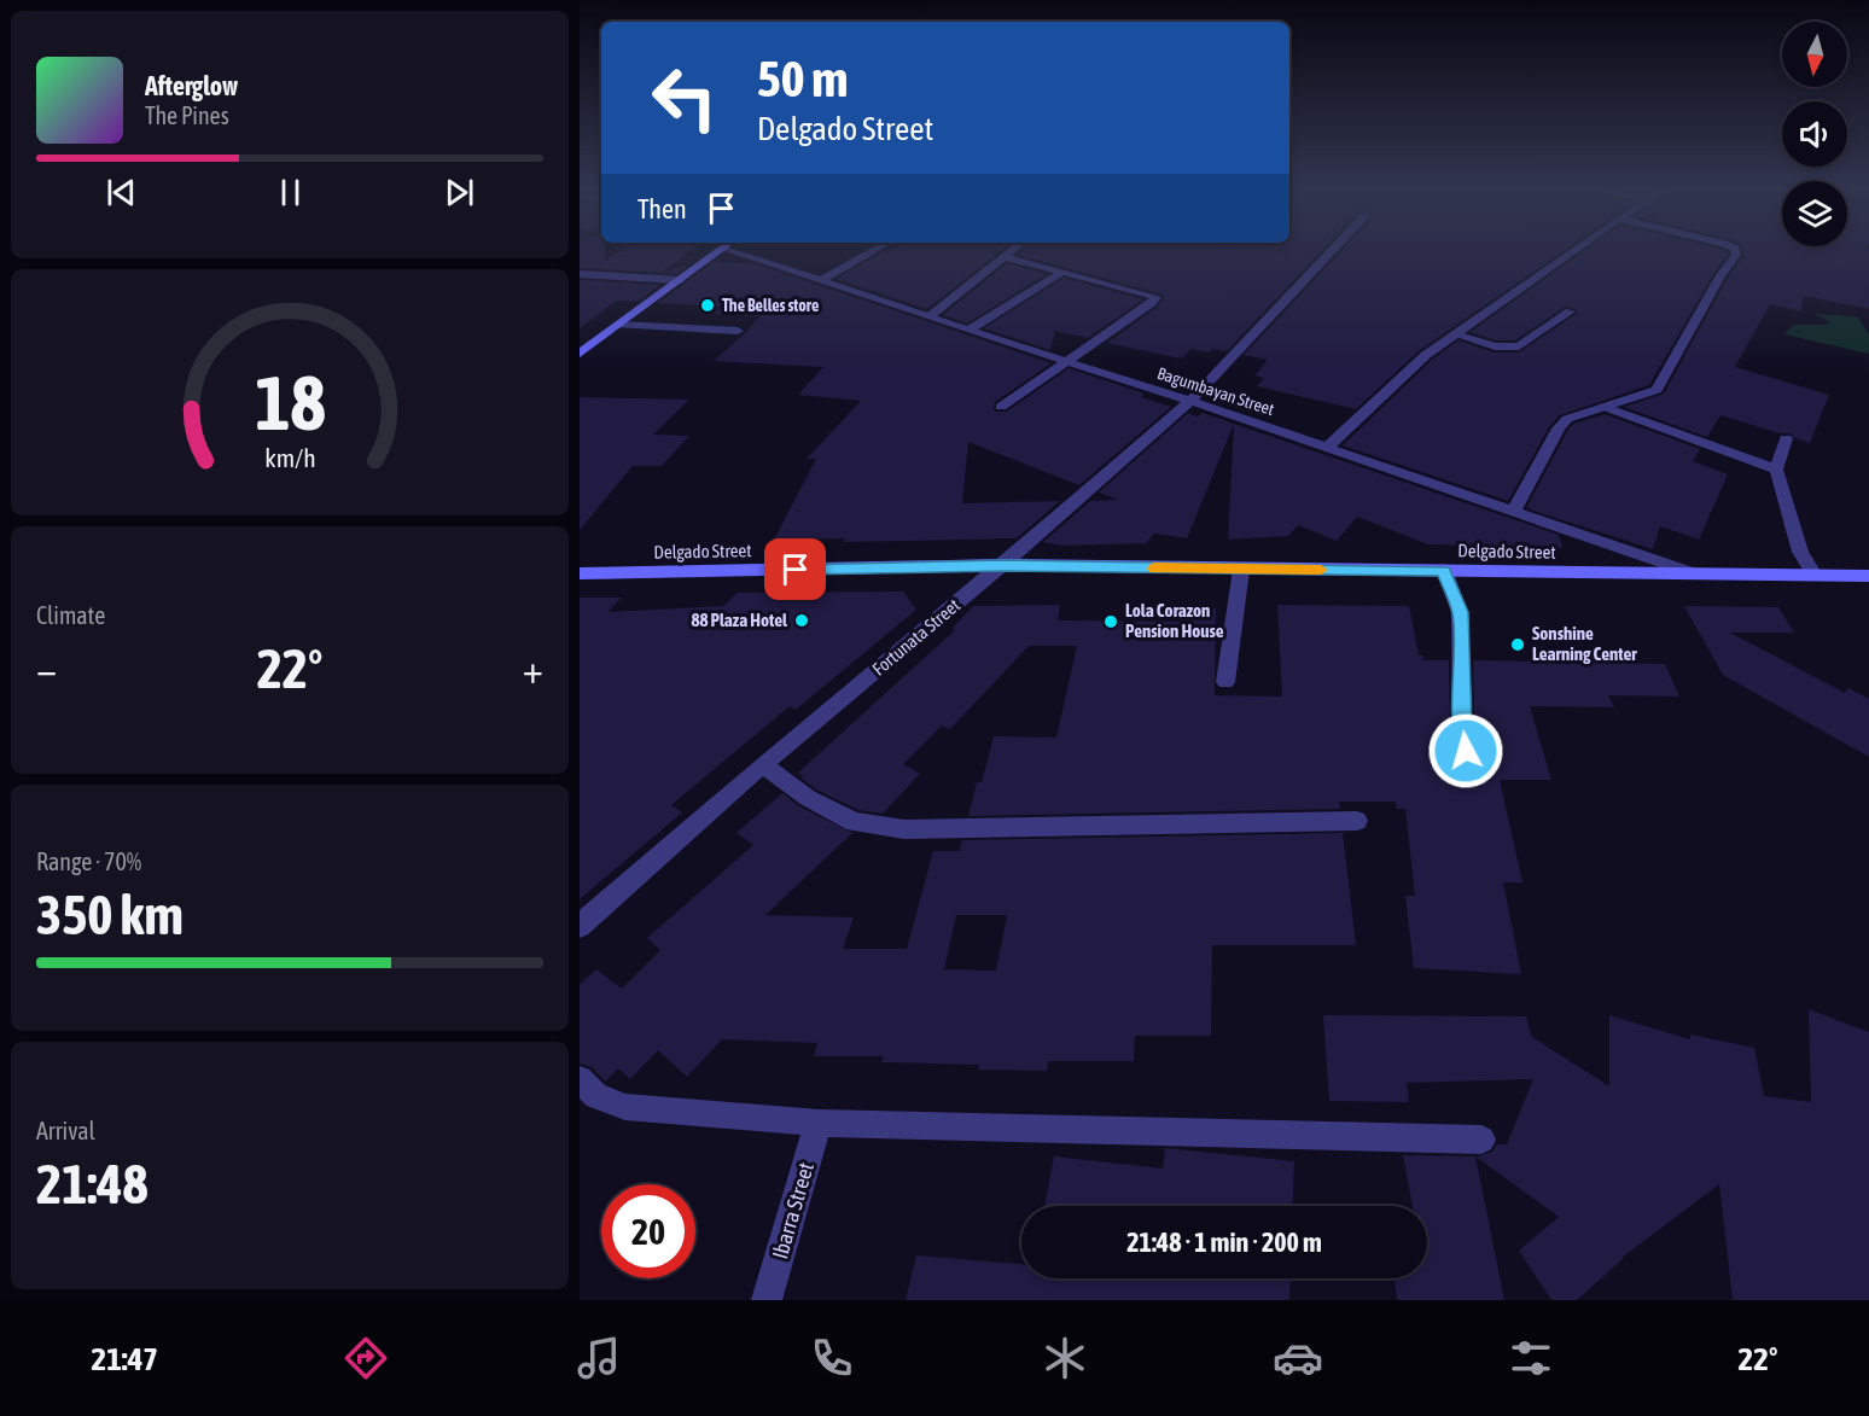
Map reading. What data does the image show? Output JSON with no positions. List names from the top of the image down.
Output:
{
  "streets": {
    "street": [
      "Bagumbayan Street",
      "Delgado Street",
      "Fortunata Street",
      "Ibarra Street"
    ]
  },
  "crossings": [
    ["Bagumbayan Street", "Delgado Street"],
    ["Bagumbayan Street", "Fortunata Street"],
    ["Delgado Street", "Fortunata Street"]
  ],
  "places": [
    "The Belles store",
    "88 Plaza Hotel",
    "Lola Corazon Pension House",
    "Sonshine Learning Center"
  ],
  "north": "bottom",
  "page": {
    "turn": ["50 m", "Delgado Street"],
    "song": ["Afterglow", "The Pines"],
    "then": "Then",
    "tile": [
      "Climate",
      ["Range · 70%", "350 km"],
      ["Arrival", "21:48"]
    ],
    "heat": ["−", "22°", "+"],
    "limit": "20",
    "trip": "21:48 · 1 min · 200 m",
    "tabs": ["21:47", "22°"],
    "gauge": ["18", "km/h"]
  }
}
